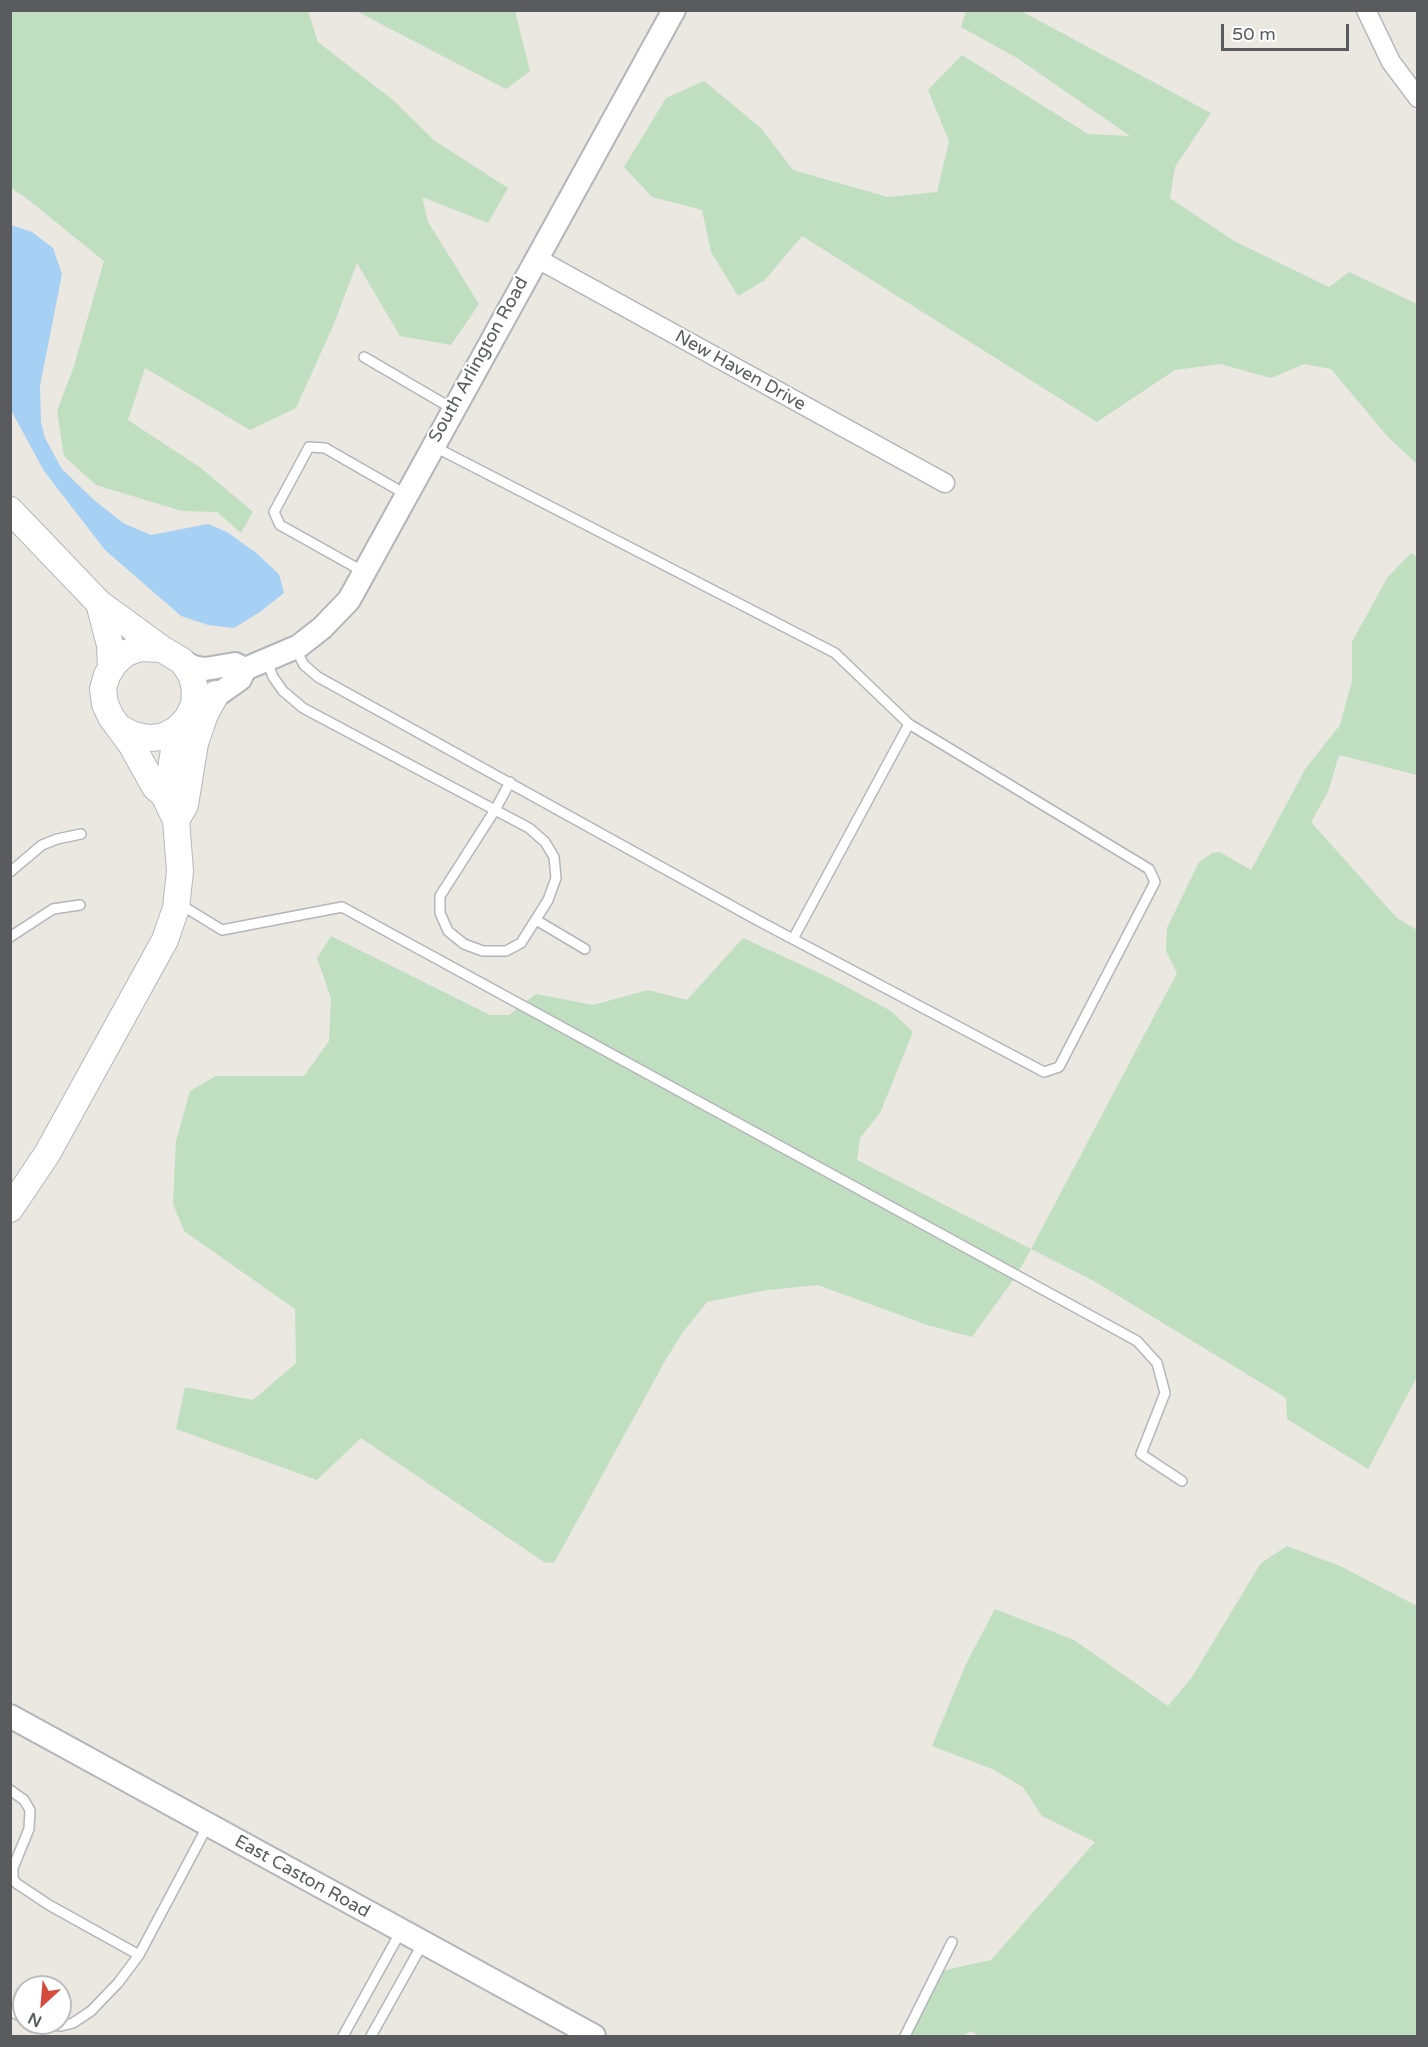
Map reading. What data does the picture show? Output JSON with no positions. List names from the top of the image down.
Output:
{
  "streets": {
    "street": ["South Arlington Road", "New Haven Drive", "East Caston Road"]
  },
  "crossings": [
    ["South Arlington Road", "New Haven Drive"]
  ],
  "scale_bar": "50 m",
  "north": "bottom left"
}
